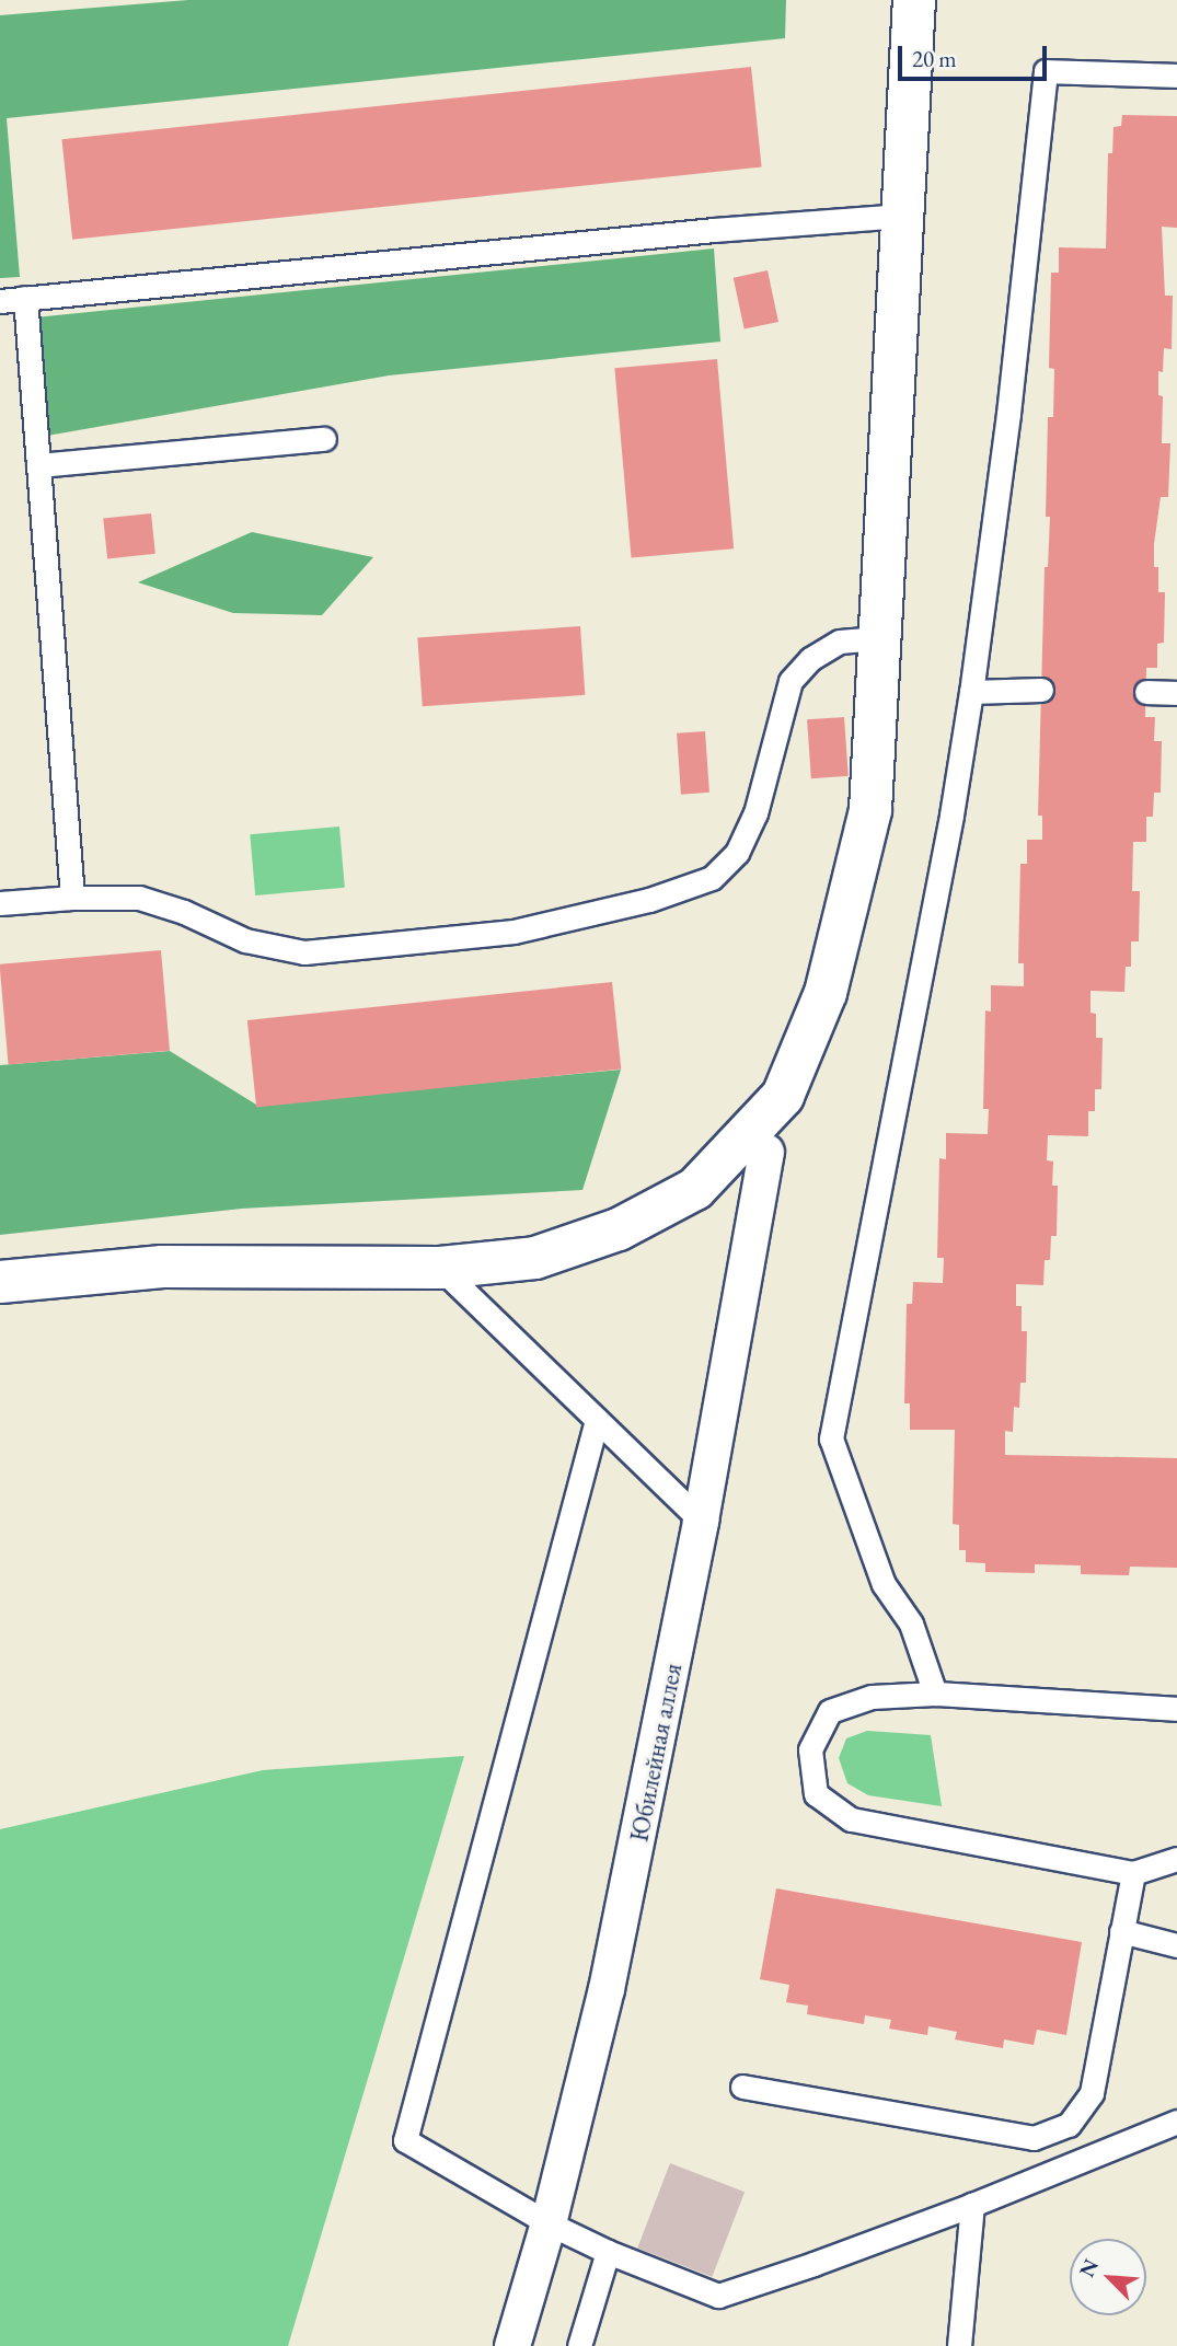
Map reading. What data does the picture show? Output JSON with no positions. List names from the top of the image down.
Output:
{
  "streets": {
    "street": ["Юбилейная аллея"]
  },
  "scale_bar": "20 m",
  "north": "top left"
}
